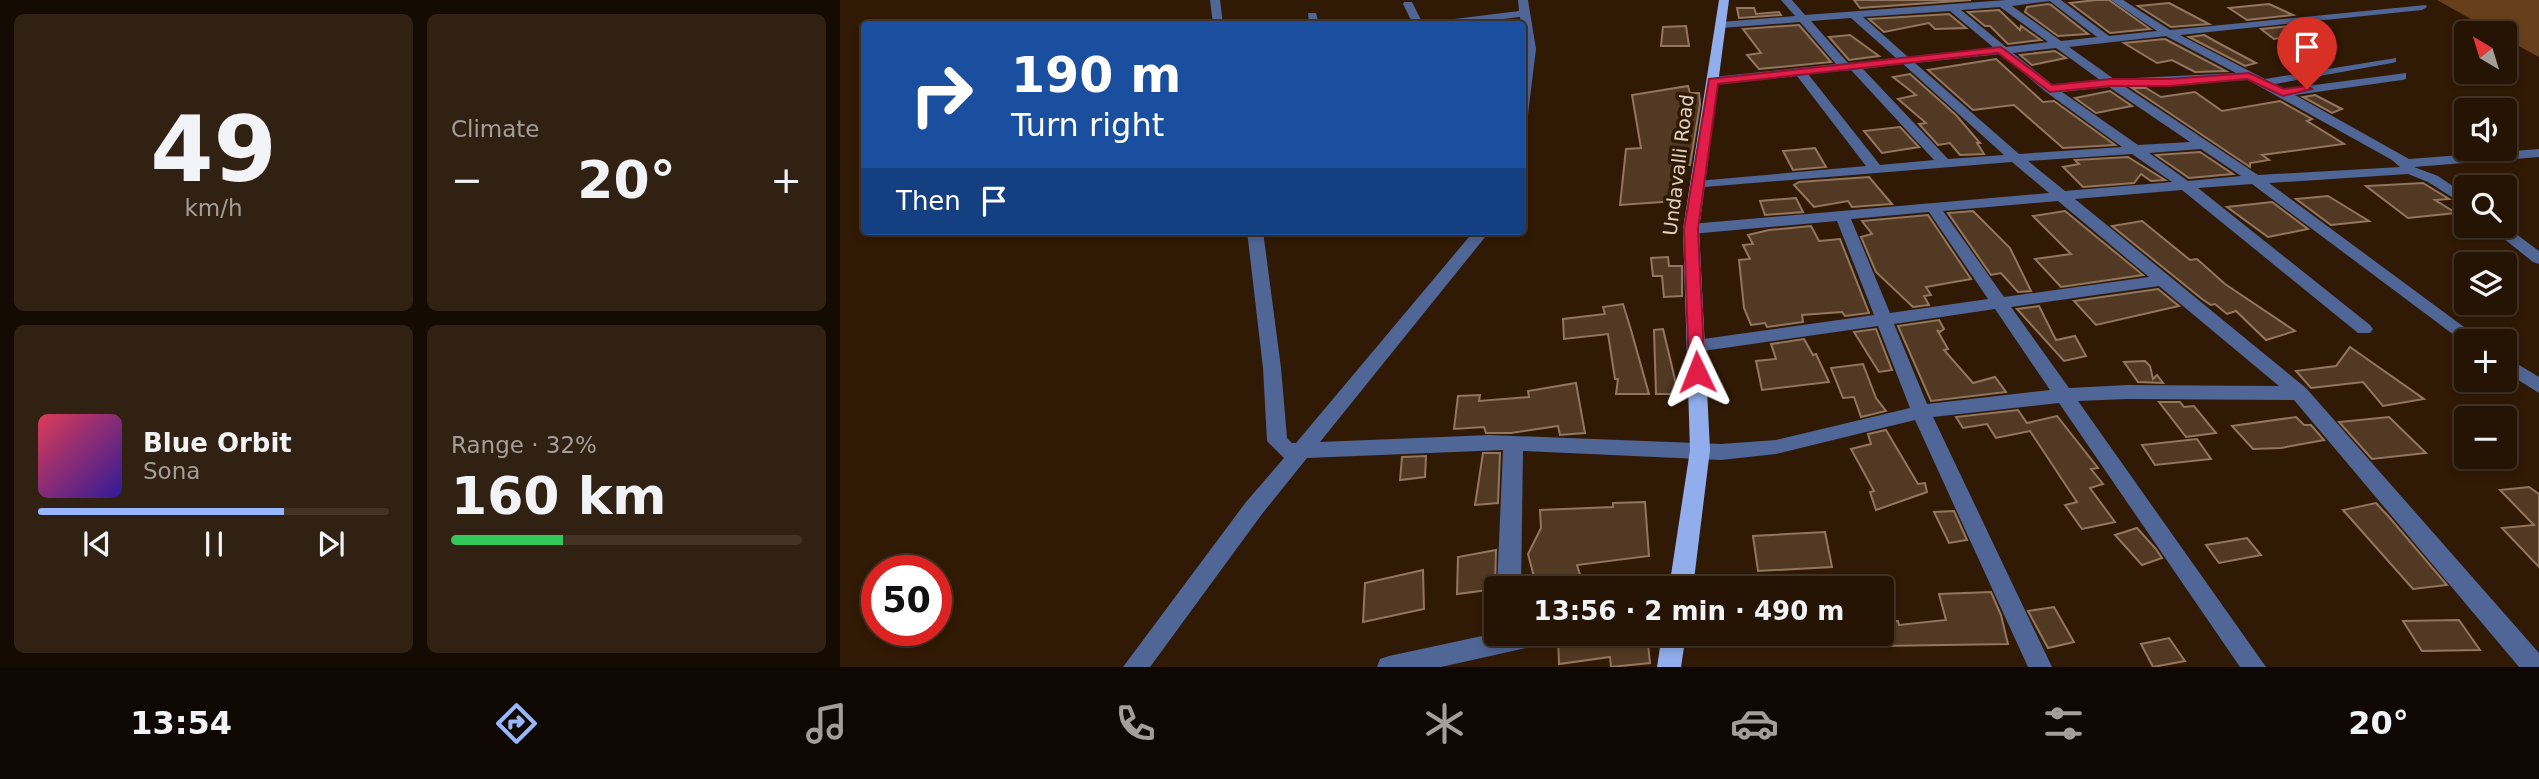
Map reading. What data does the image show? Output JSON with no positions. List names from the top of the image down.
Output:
{
  "streets": {
    "main road": ["Undavalli Road"]
  },
  "north": "top left",
  "page": {
    "tile": [
      ["49", "km/h"],
      "Climate",
      ["Range · 32%", "160 km"]
    ],
    "map_buttons": ["+", "−"],
    "turn": ["190 m", "Turn right"],
    "heat": ["−", "20°", "+"],
    "then": "Then",
    "song": ["Blue Orbit", "Sona"],
    "limit": "50",
    "trip": "13:56 · 2 min · 490 m",
    "tabs": ["13:54", "20°"]
  }
}
